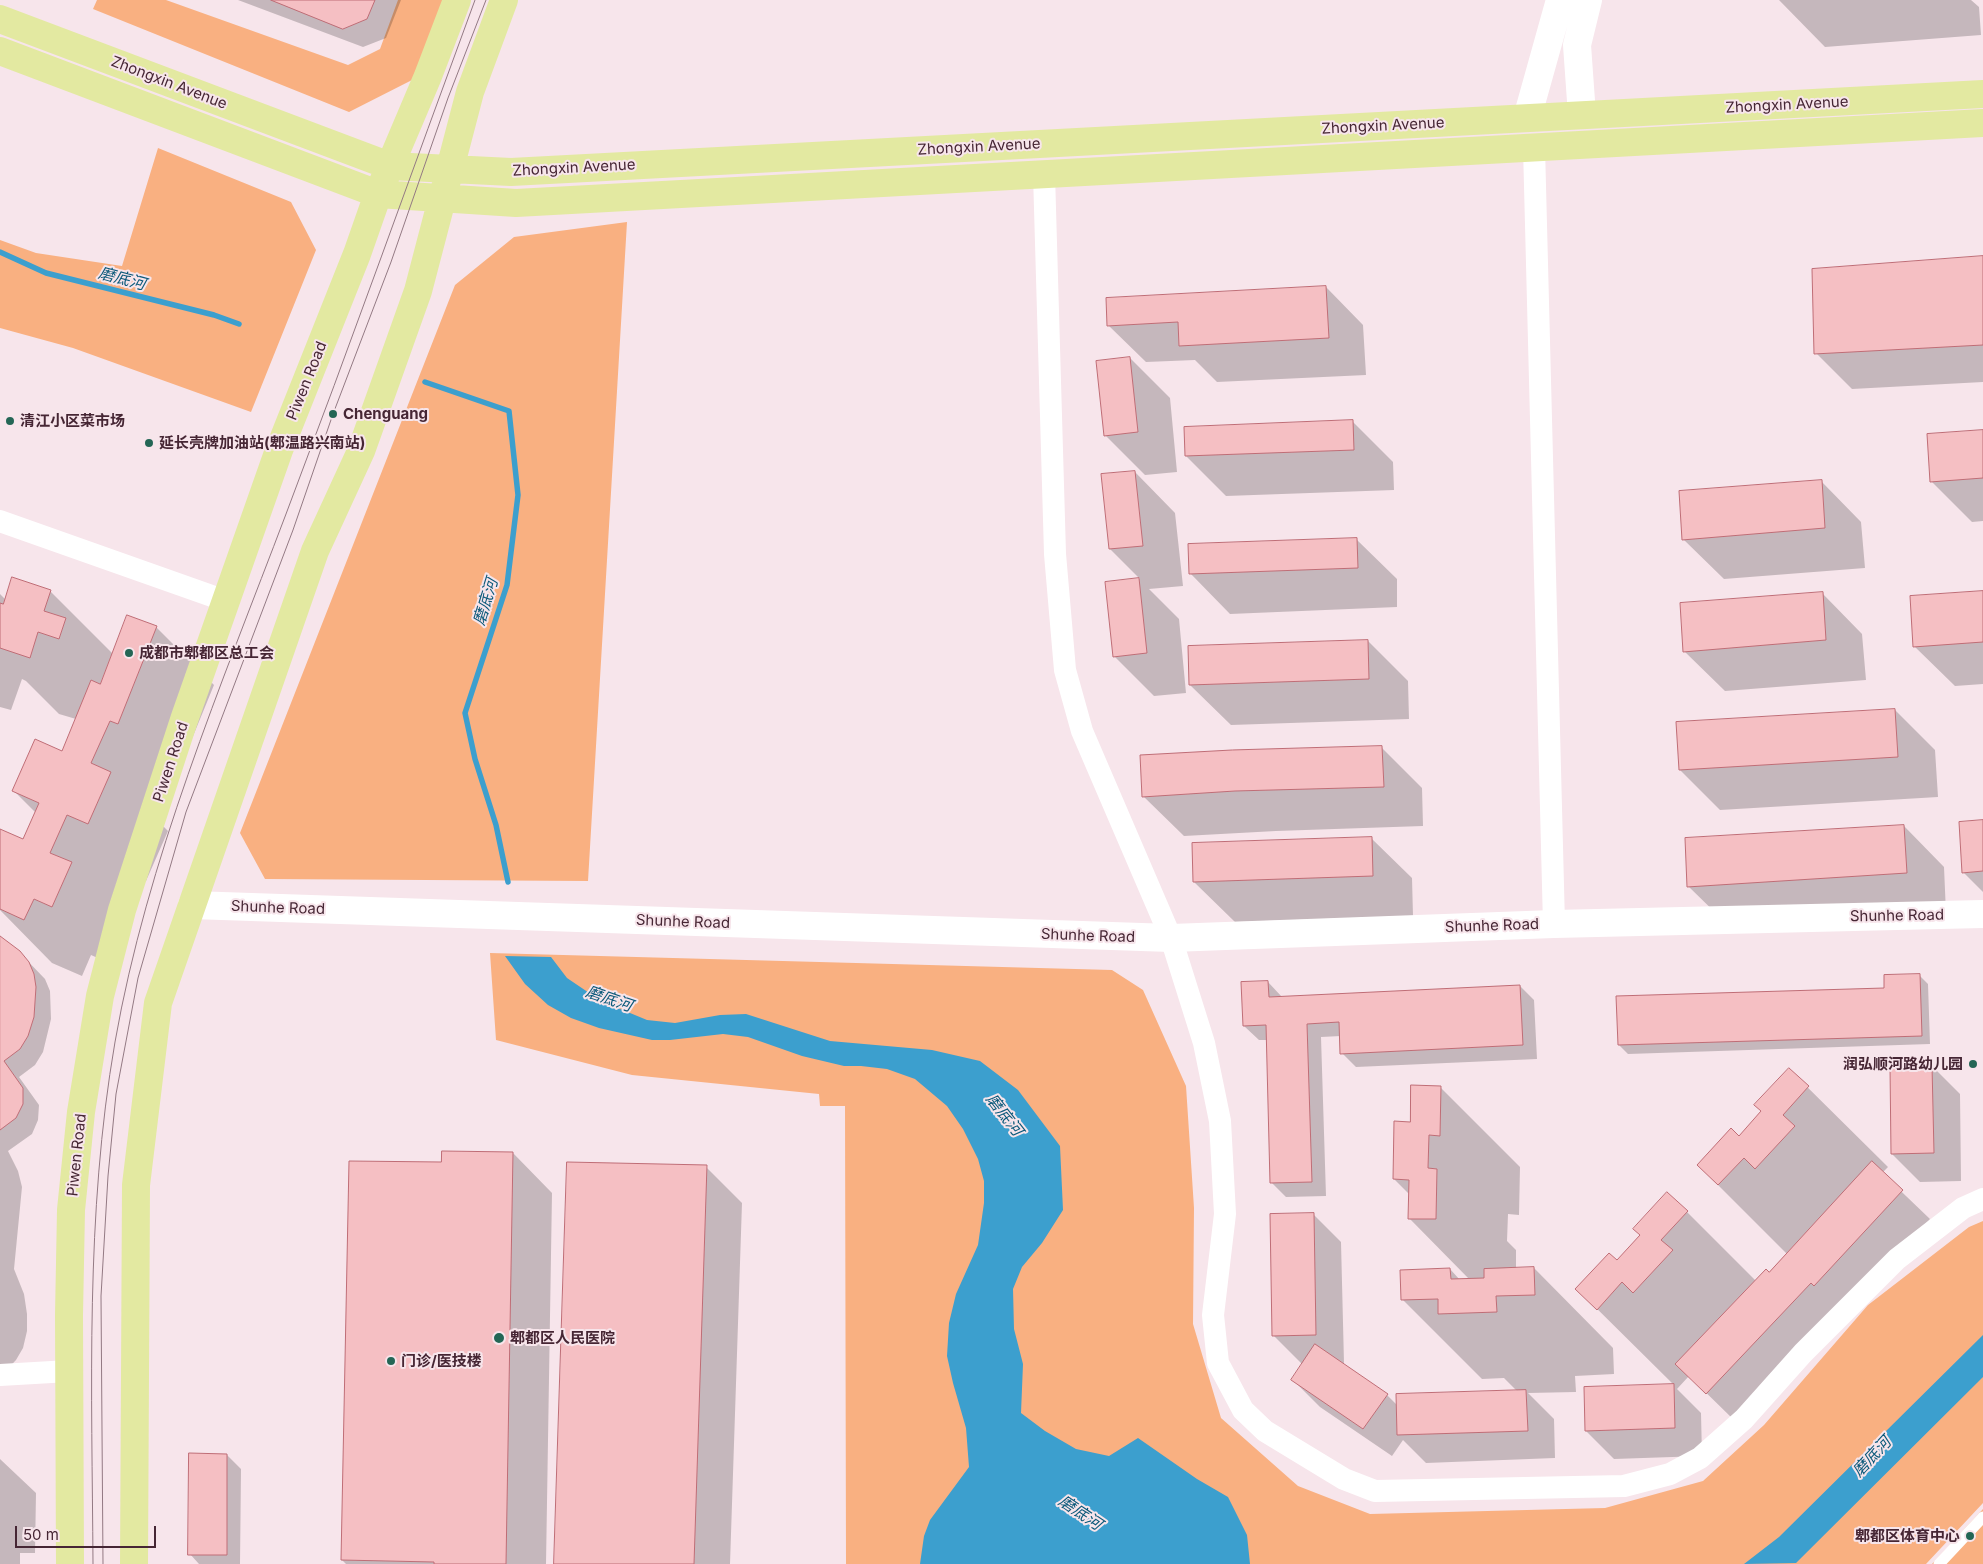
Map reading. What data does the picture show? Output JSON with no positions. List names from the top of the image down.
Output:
{
  "streets": {
    "main road": ["Zhongxin Avenue", "Piwen Road"],
    "street": ["Shunhe Road"]
  },
  "crossings": [
    ["Zhongxin Avenue", "Piwen Road"]
  ],
  "water": ["磨底河"],
  "places": [
    "Chenguang",
    "清江小区菜市场",
    "延长壳牌加油站(郫温路兴南站)",
    "成都市郫都区总工会",
    "润弘顺河路幼儿园",
    "郫都区人民医院",
    "门诊/医技楼",
    "郫都区体育中心"
  ],
  "scale_bar": "50 m"
}
